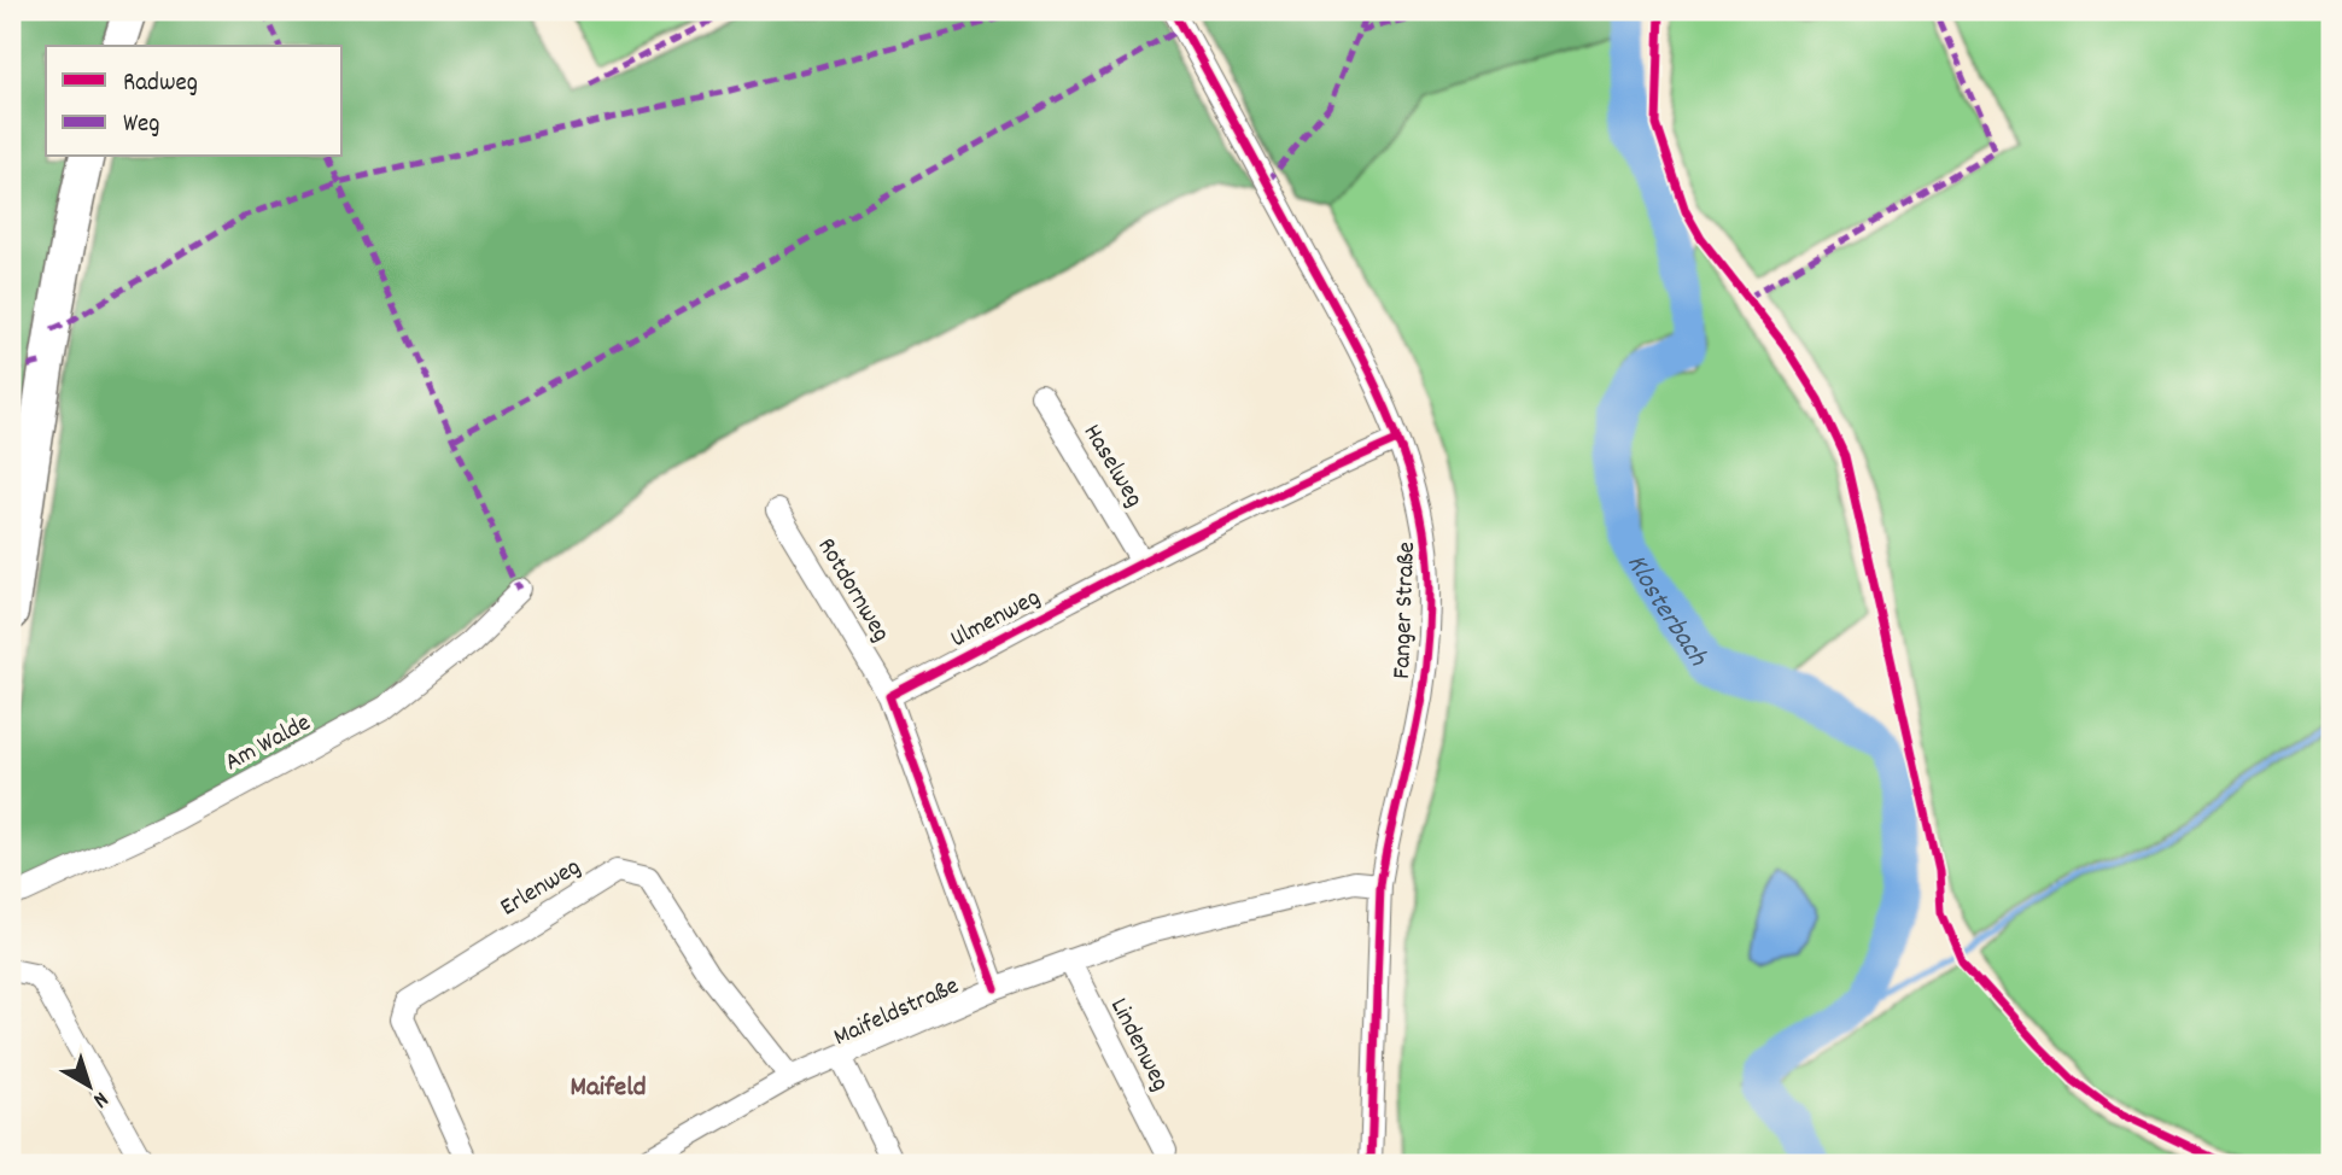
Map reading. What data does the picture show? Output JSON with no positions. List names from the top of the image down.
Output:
{
  "streets": {
    "street": [
      "Haselweg",
      "Rotdornweg",
      "Fanger Straße",
      "Ulmenweg",
      "Am Walde",
      "Erlenweg",
      "Maifeldstraße",
      "Lindenweg"
    ]
  },
  "crossings": [
    ["Haselweg", "Ulmenweg"],
    ["Rotdornweg", "Ulmenweg"],
    ["Fanger Straße", "Ulmenweg"],
    ["Fanger Straße", "Maifeldstraße"],
    ["Erlenweg", "Maifeldstraße"],
    ["Maifeldstraße", "Lindenweg"]
  ],
  "districts": ["Maifeld"],
  "water": ["Klosterbach"],
  "legend": ["Radweg", "Weg"],
  "north": "bottom right"
}
